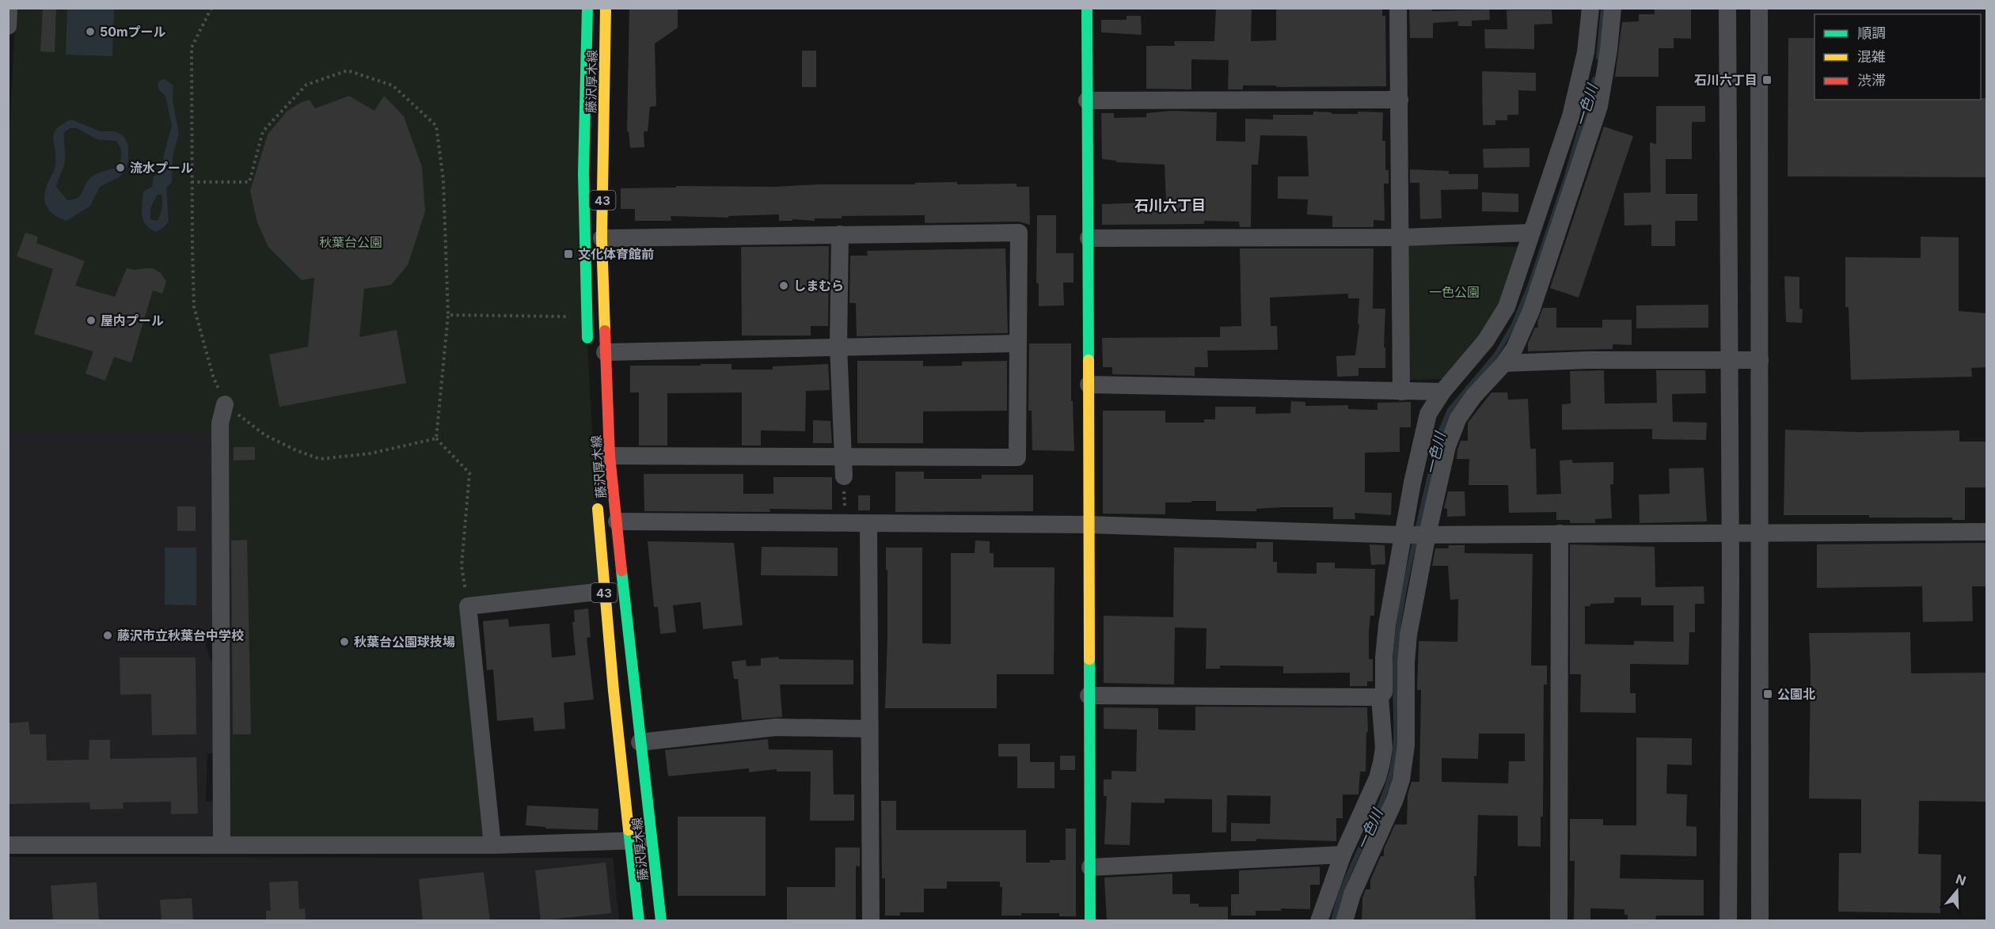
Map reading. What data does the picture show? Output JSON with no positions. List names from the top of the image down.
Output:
{
  "streets": {
    "main road": ["藤沢厚木線", "43"]
  },
  "districts": ["石川六丁目"],
  "water": ["一色川"],
  "parks": ["秋葉台公園", "一色公園"],
  "places": {
    "other": [
      "50mプール",
      "流水プール",
      "しまむら",
      "屋内プール",
      "藤沢市立秋葉台中学校",
      "秋葉台公園球技場"
    ],
    "transit": ["石川六丁目", "文化体育館前", "公園北"]
  },
  "legend": ["順調", "混雑", "渋滞"],
  "north": "top"
}
